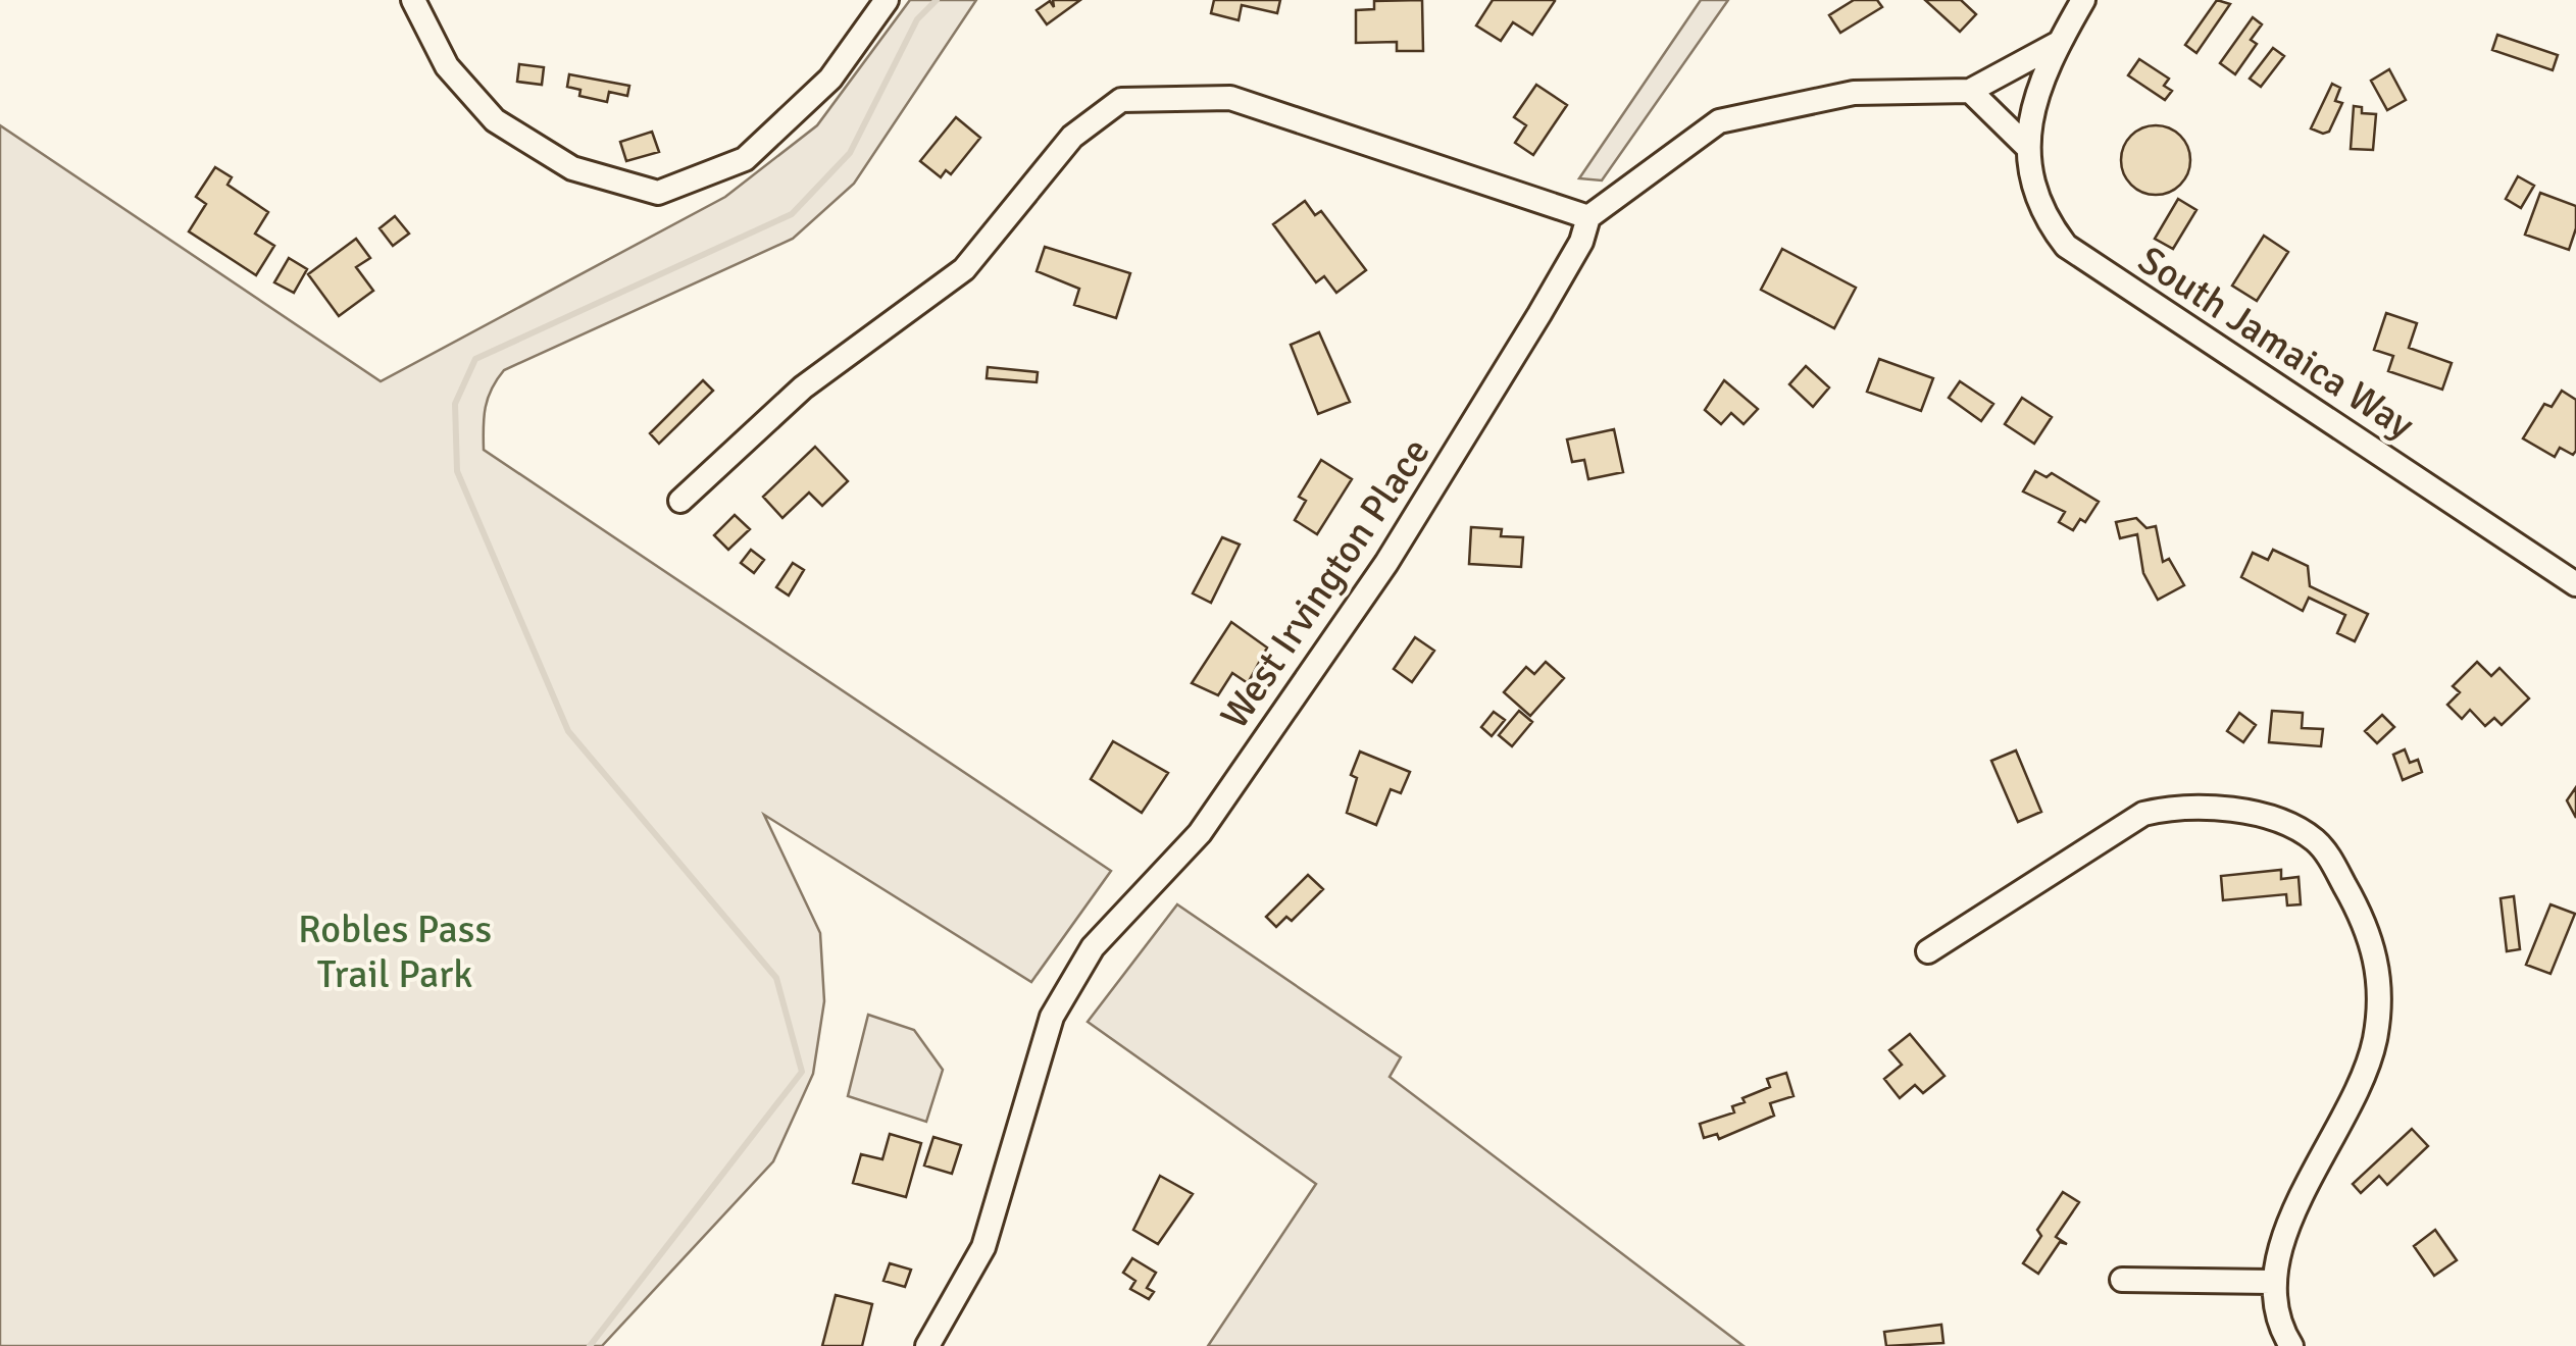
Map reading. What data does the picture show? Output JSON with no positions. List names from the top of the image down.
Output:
{
  "streets": {
    "street": ["South Jamaica Way", "West Irvington Place"]
  },
  "parks": ["Robles Pass Trail Park"]
}
